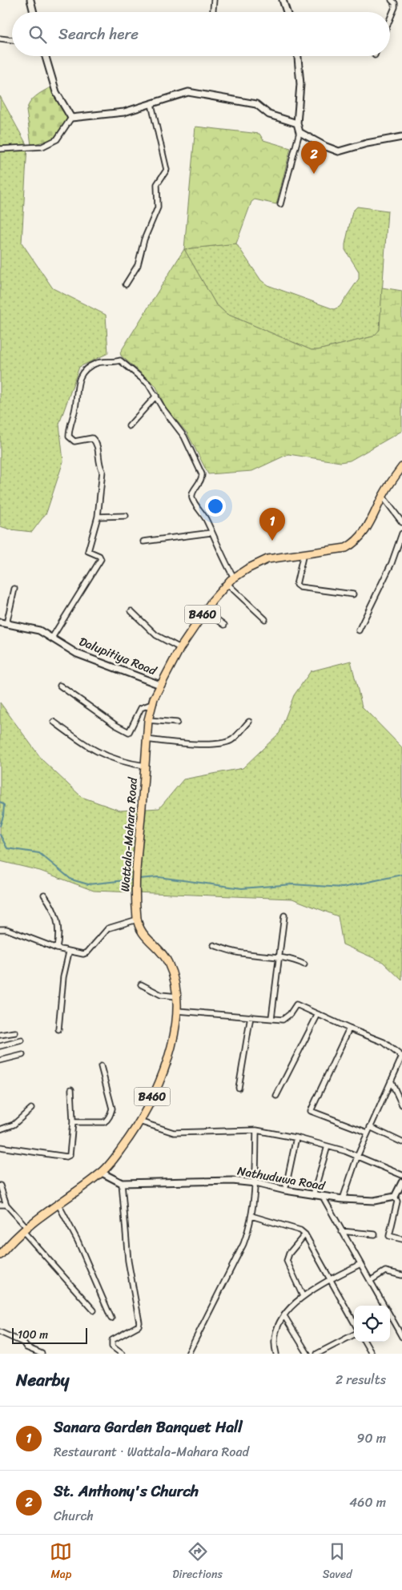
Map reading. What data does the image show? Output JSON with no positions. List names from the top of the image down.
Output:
{
  "streets": {
    "main road": ["B460", "Wattala-Mahara Road"],
    "street": ["Dalupitiya Road", "Nathuduwa Road"]
  },
  "crossings": [
    ["Dalupitiya Road", "Wattala-Mahara Road"],
    ["Wattala-Mahara Road", "Nathuduwa Road"]
  ],
  "scale_bar": "100 m",
  "page": {
    "search": "Search here",
    "pins": ["2", "1"],
    "scale": "100 m",
    "heading": ["Nearby", "2 results"],
    "list": [
      {
        "mark": "1",
        "name": "Sanara Garden Banquet Hall",
        "note": "Restaurant · Wattala-Mahara Road",
        "value": "90 m"
      },
      {
        "mark": "2",
        "name": "St. Anthony's Church",
        "note": "Church",
        "value": "460 m"
      }
    ],
    "nav": ["Map", "Directions", "Saved"]
  }
}
